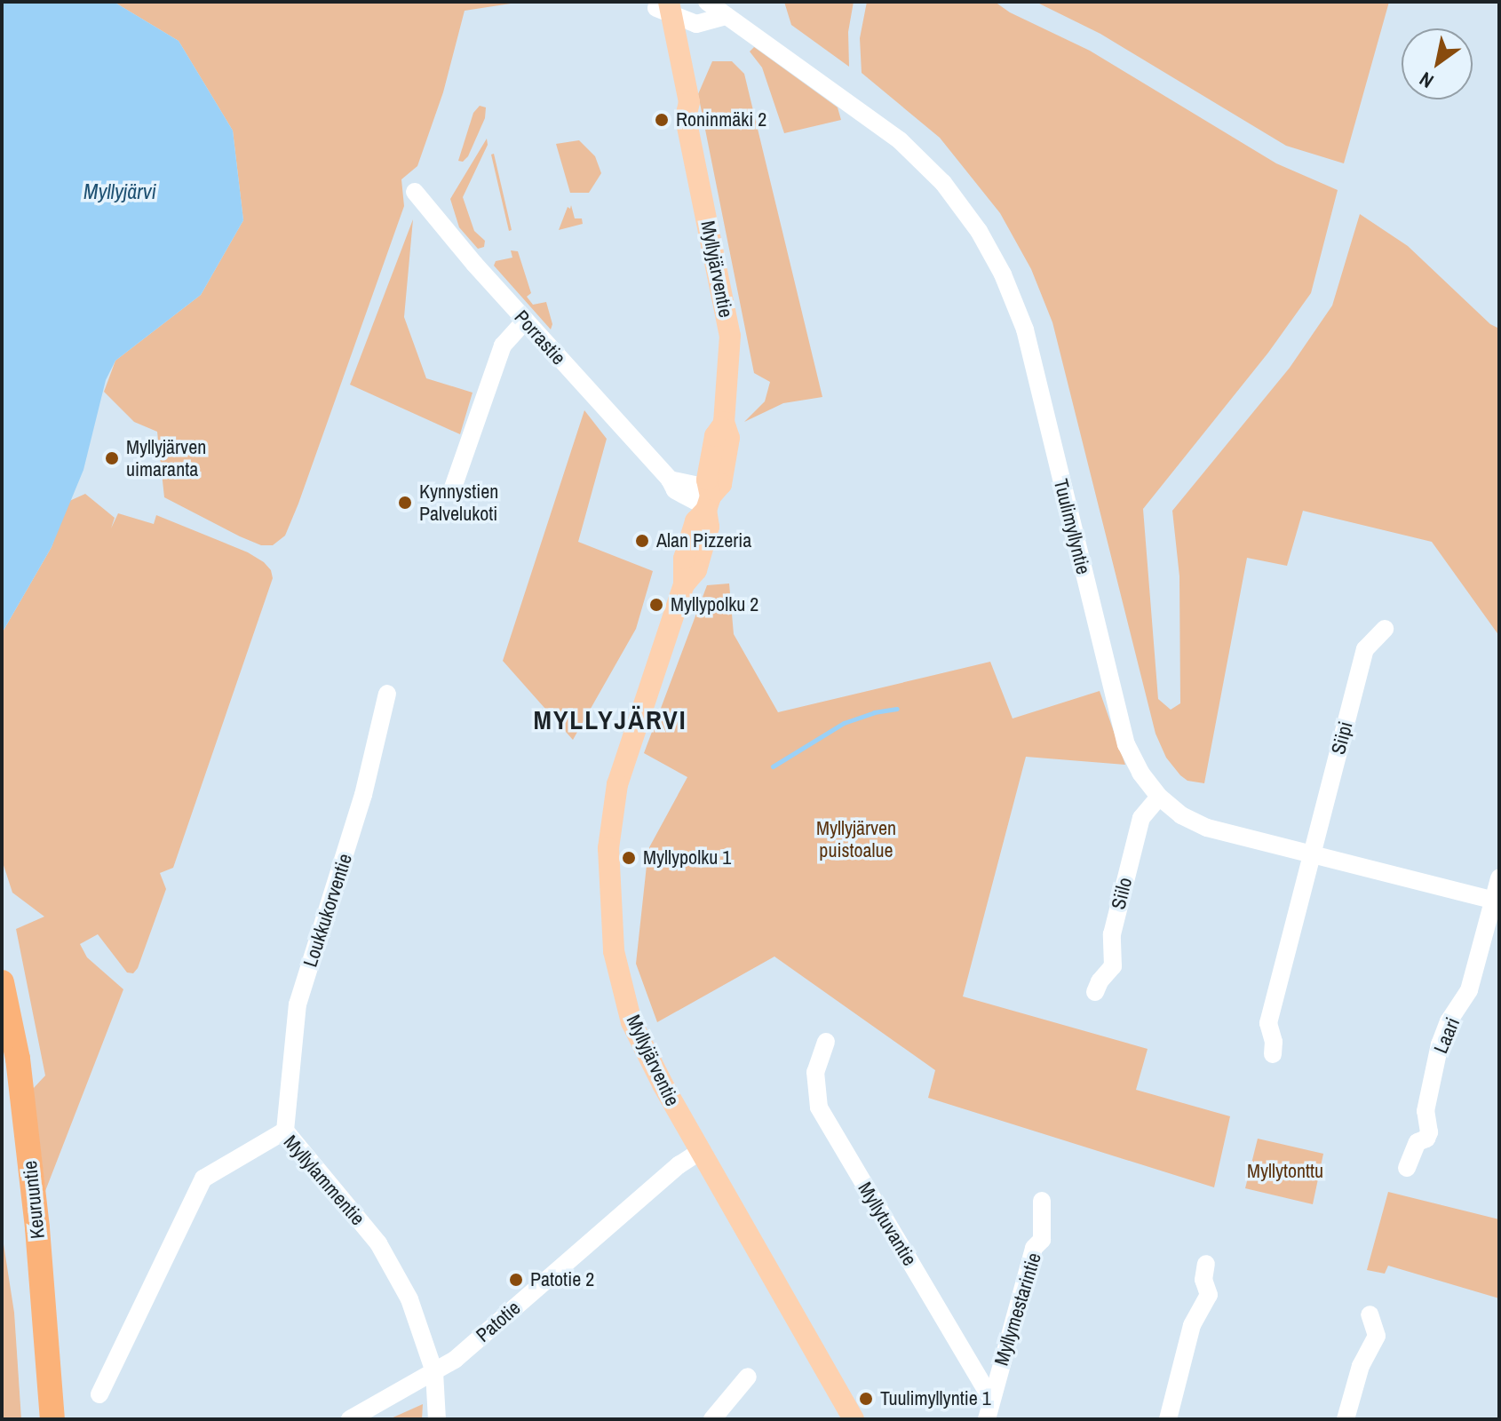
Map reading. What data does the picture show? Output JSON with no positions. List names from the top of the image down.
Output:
{
  "streets": {
    "highway": ["Keuruuntie"],
    "main road": ["Myllyjärventie"],
    "street": [
      "Porrastie",
      "Tuulimyllyntie",
      "Siipi",
      "Siilo",
      "Loukkukorventie",
      "Laari",
      "Myllylammentie",
      "Myllytuvantie",
      "Myllymestarintie",
      "Patotie"
    ]
  },
  "crossings": [
    ["Myllyjärventie", "Porrastie"],
    ["Myllyjärventie", "Patotie"],
    ["Tuulimyllyntie", "Siipi"],
    ["Tuulimyllyntie", "Siilo"],
    ["Tuulimyllyntie", "Laari"],
    ["Loukkukorventie", "Myllylammentie"],
    ["Myllylammentie", "Patotie"],
    ["Myllytuvantie", "Myllymestarintie"]
  ],
  "districts": ["MYLLYJÄRVI"],
  "water": ["Myllyjärvi"],
  "parks": ["Myllyjärven puistoalue", "Myllytonttu"],
  "places": [
    "Roninmäki 2",
    "Myllyjärven uimaranta",
    "Kynnystien Palvelukoti",
    "Alan Pizzeria",
    "Myllypolku 2",
    "Myllypolku 1",
    "Patotie 2",
    "Tuulimyllyntie 1"
  ],
  "north": "bottom left"
}
